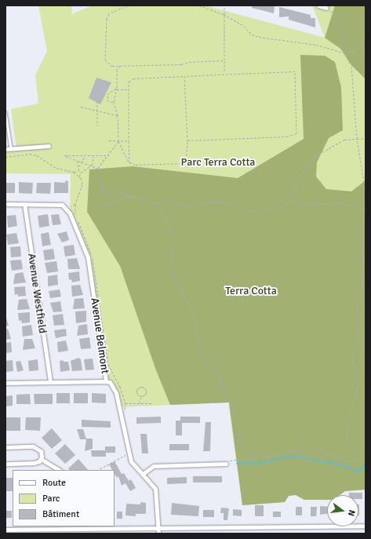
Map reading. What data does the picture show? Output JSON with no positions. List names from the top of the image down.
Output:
{
  "streets": {
    "street": ["Avenue Westfield", "Avenue Belmont"]
  },
  "crossings": [
    ["Avenue Westfield", "Avenue Belmont"]
  ],
  "parks": ["Parc Terra Cotta", "Terra Cotta"],
  "legend": ["Route", "Parc", "Bâtiment"],
  "north": "right"
}
